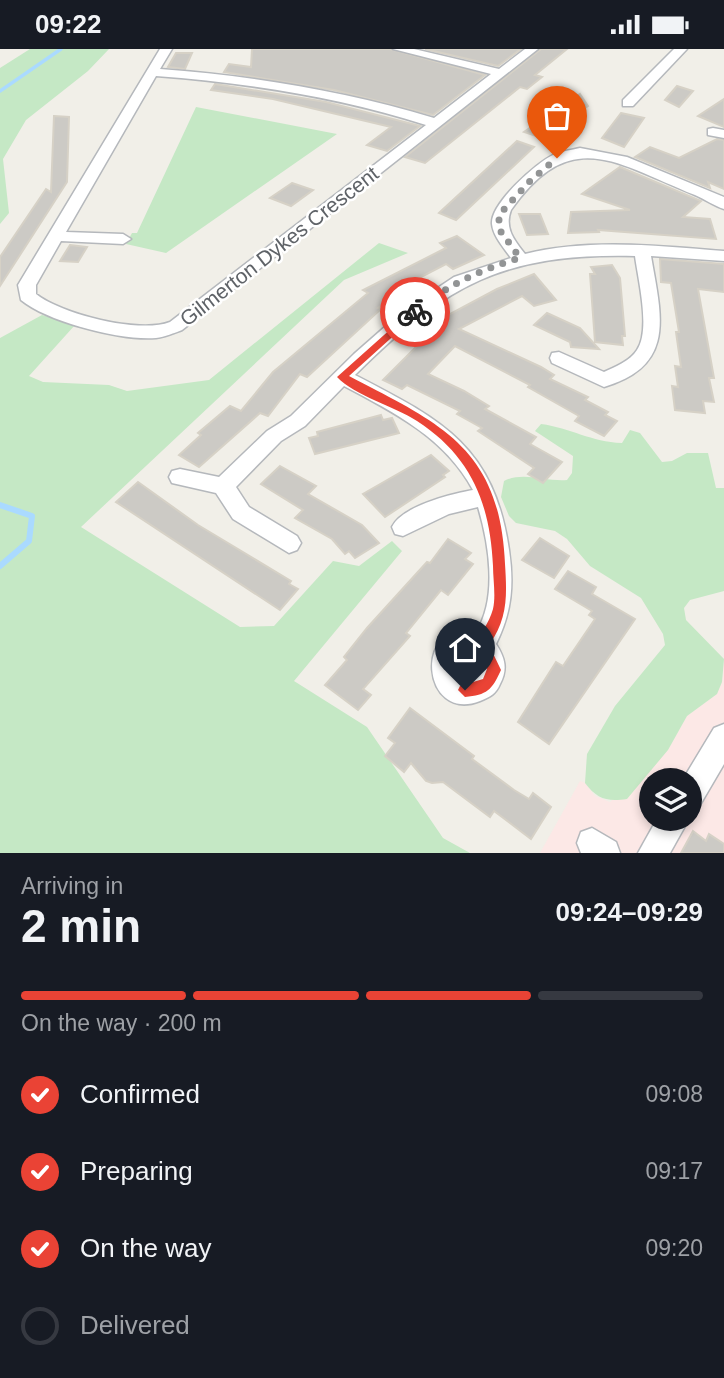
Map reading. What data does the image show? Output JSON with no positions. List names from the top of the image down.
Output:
{
  "streets": {
    "street": ["Gilmerton Dykes Crescent"]
  },
  "page": {
    "status": "09:22",
    "heading": ["2 min", "Arriving in", "09:24–09:29"],
    "bar": "On the way · 200 m",
    "list": [
      ["Confirmed", "09:08"],
      ["Preparing", "09:17"],
      ["On the way", "09:20"],
      "Delivered"
    ]
  }
}
